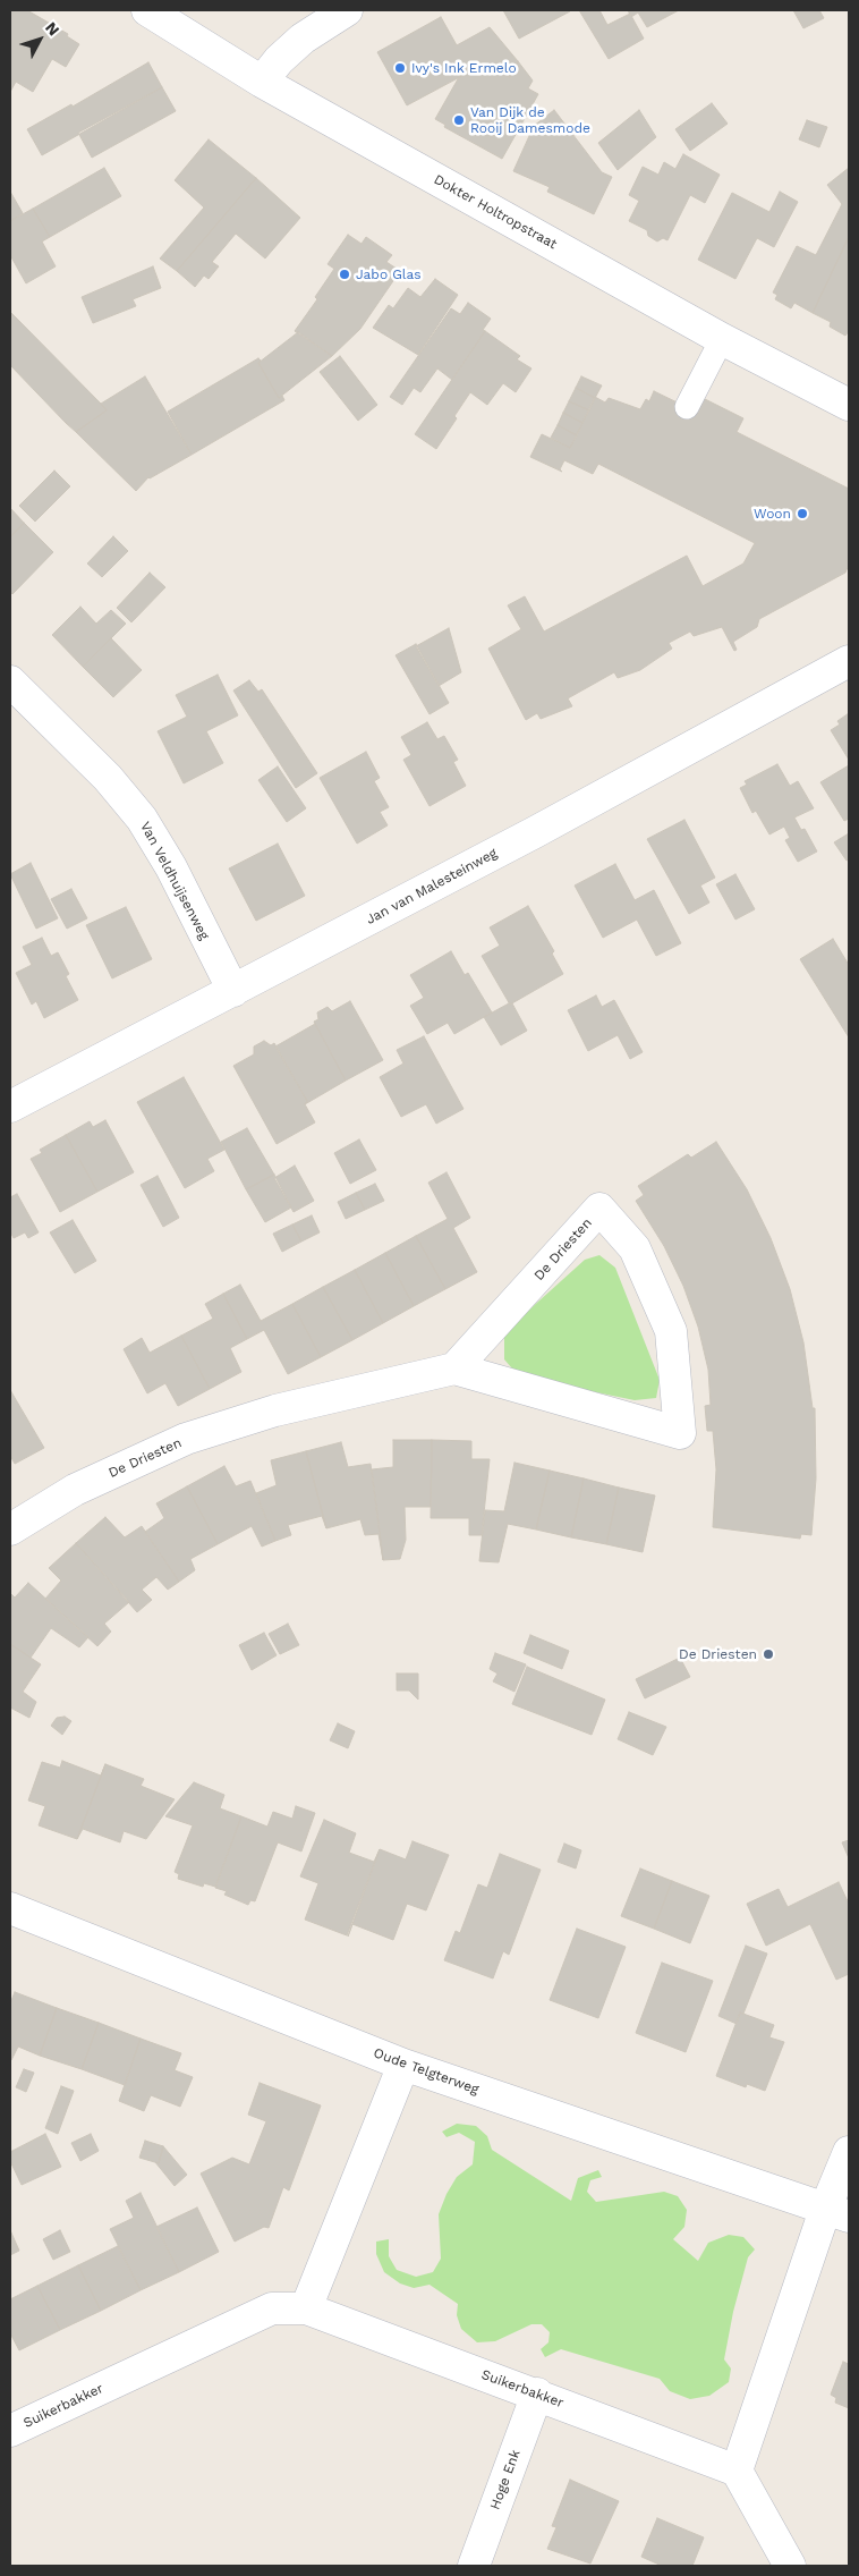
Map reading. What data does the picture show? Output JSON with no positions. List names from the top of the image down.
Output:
{
  "streets": {
    "street": [
      "Dokter Holtropstraat",
      "Van Veldhuijsenweg",
      "Jan van Malesteinweg",
      "De Driesten",
      "Oude Telgterweg",
      "Suikerbakker",
      "Hoge Enk"
    ]
  },
  "crossings": [
    ["Van Veldhuijsenweg", "Jan van Malesteinweg"],
    ["Suikerbakker", "Hoge Enk"]
  ],
  "places": [
    "Ivy's Ink Ermelo",
    "Van Dijk de Rooij Damesmode",
    "Jabo Glas",
    "Woon",
    "De Driesten"
  ],
  "north": "top right"
}
